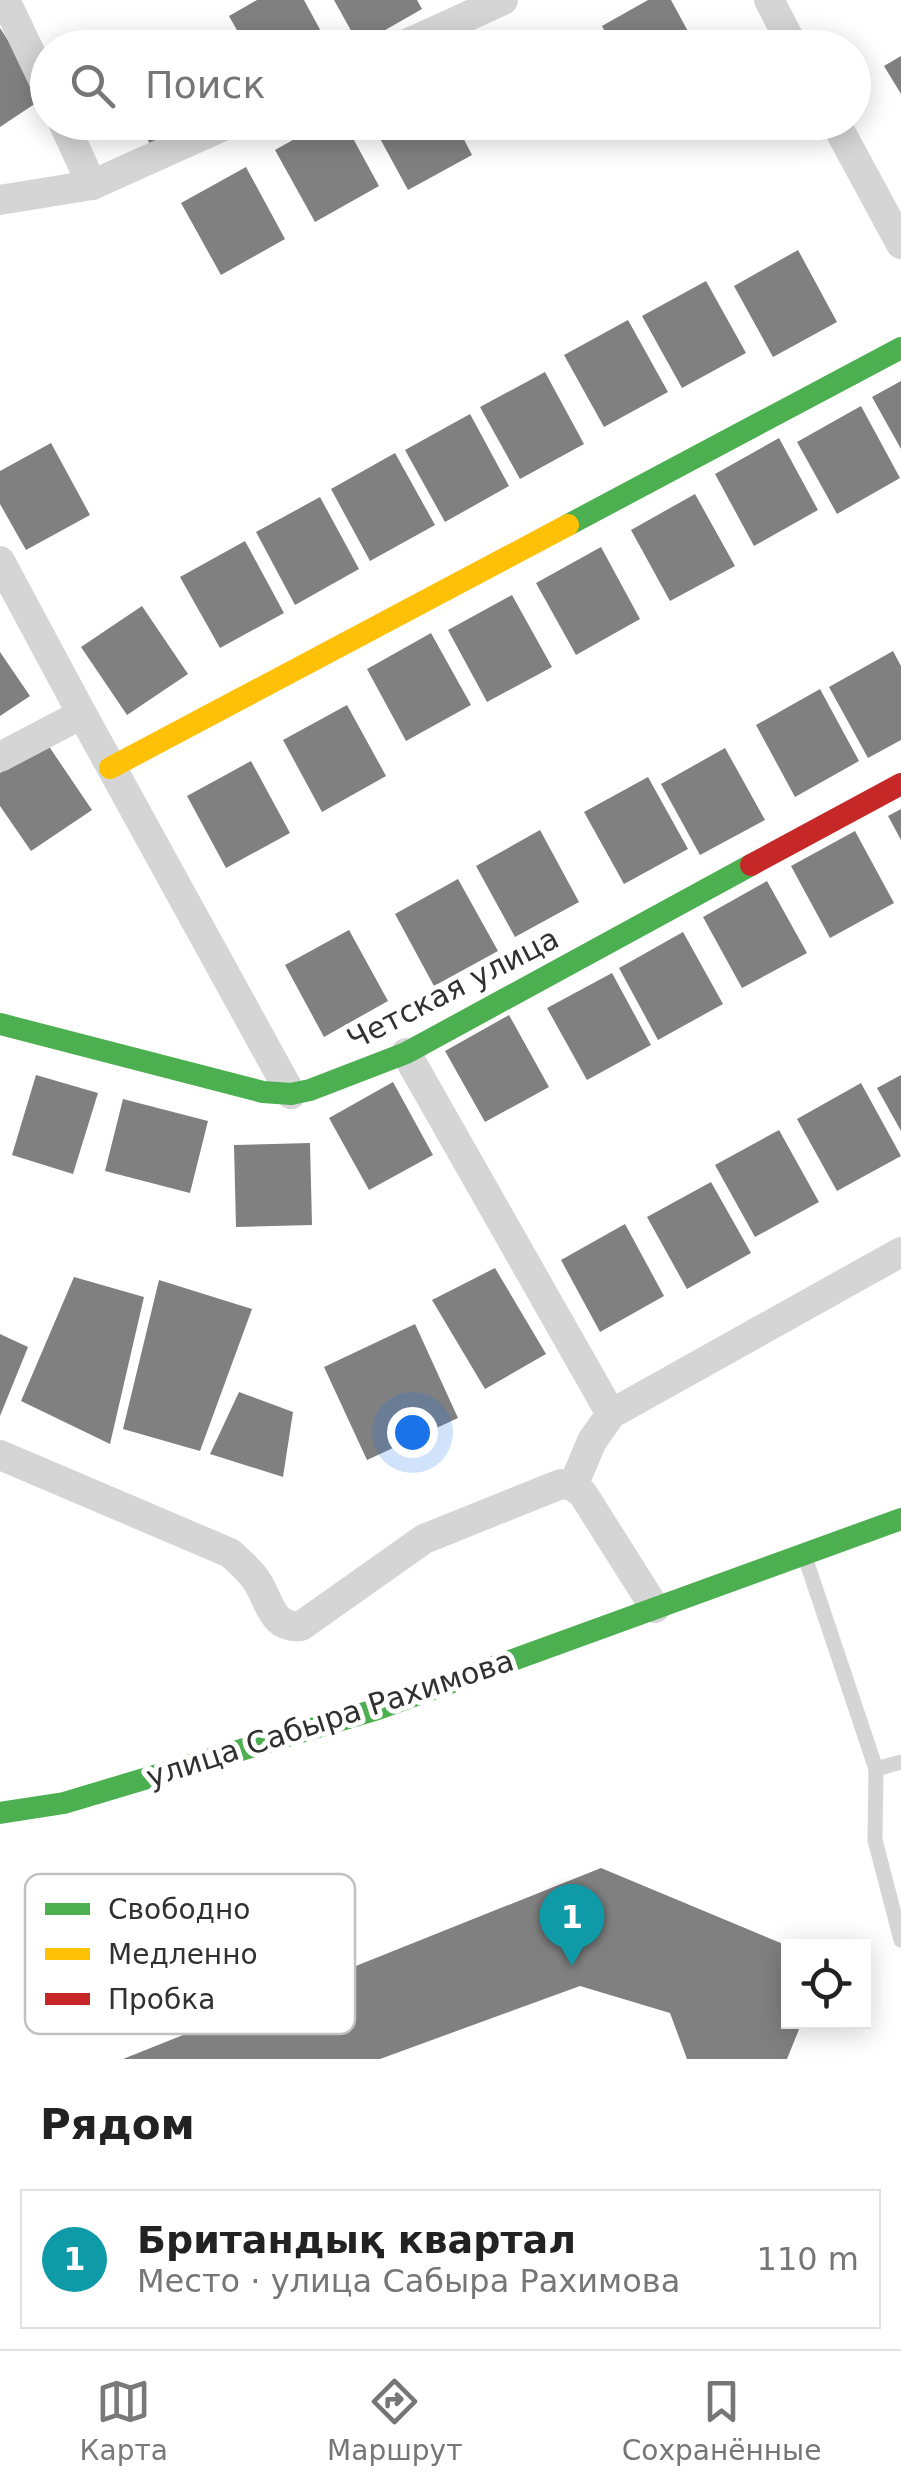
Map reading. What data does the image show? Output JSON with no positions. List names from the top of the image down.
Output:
{
  "streets": {
    "street": ["Четская улица", "улица Сабыра Рахимова"]
  },
  "legend": ["Свободно", "Медленно", "Пробка"],
  "page": {
    "search": "Поиск",
    "pins": "1",
    "heading": "Рядом",
    "list": [
      {
        "mark": "1",
        "name": "Британдық квартал",
        "note": "Место · улица Сабыра Рахимова",
        "value": "110 m"
      }
    ],
    "nav": ["Карта", "Маршрут", "Сохранённые"]
  }
}
